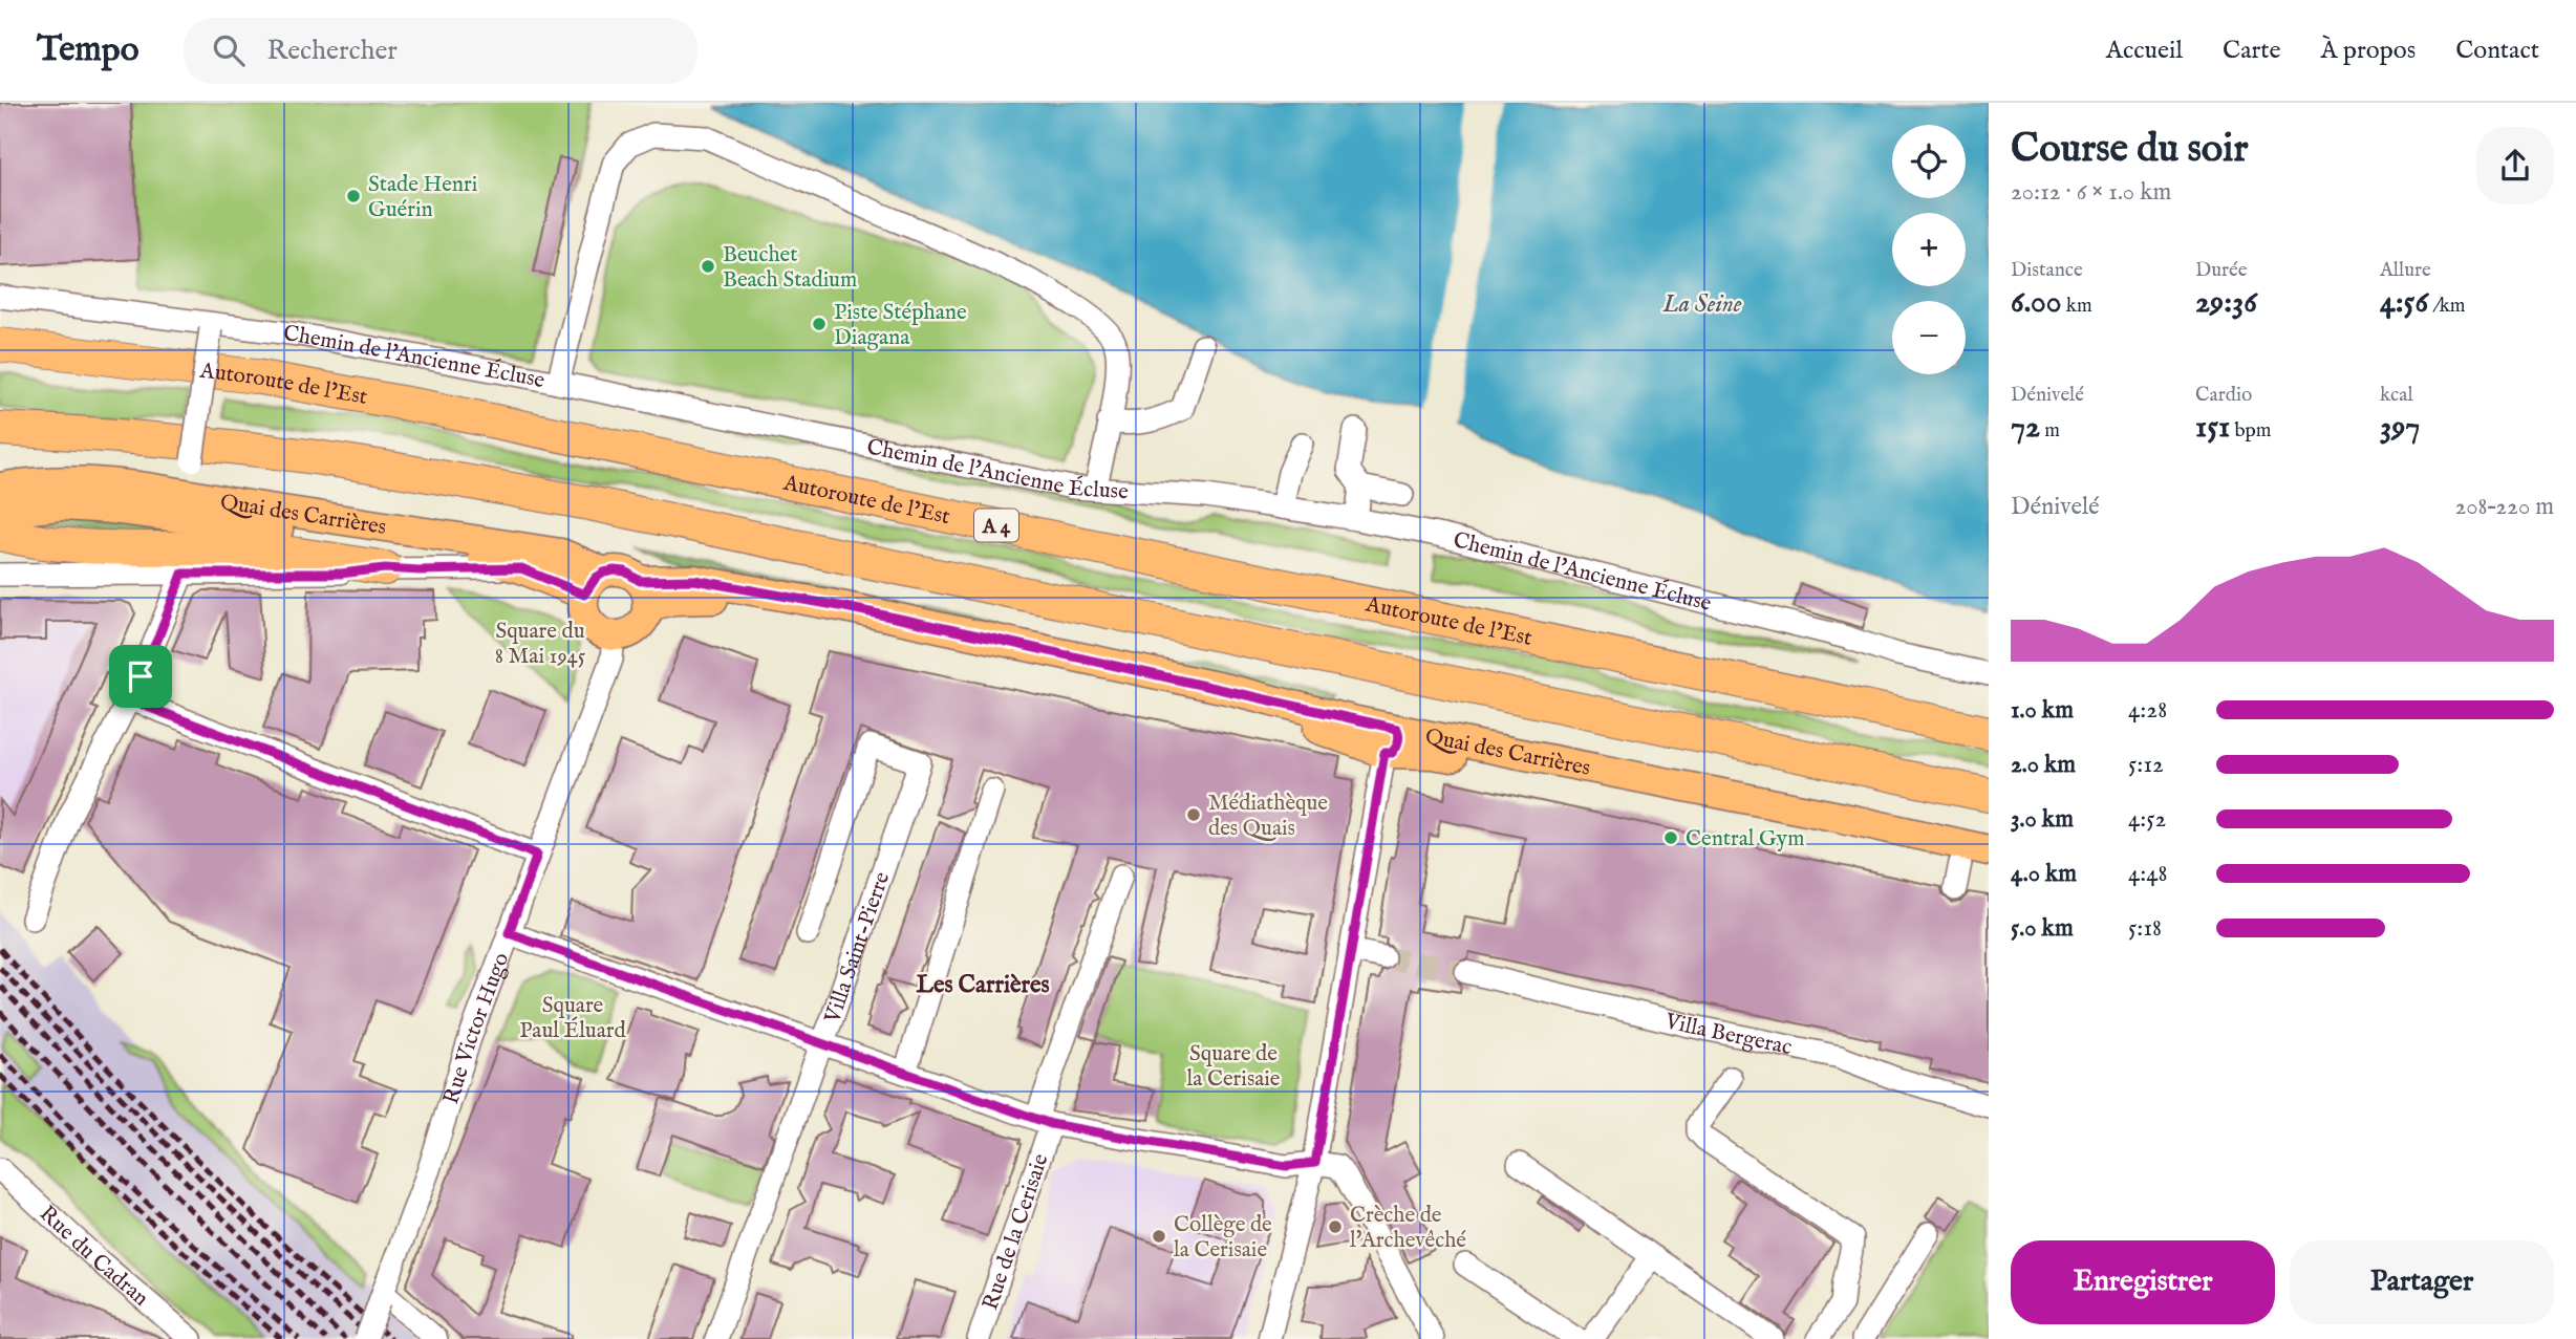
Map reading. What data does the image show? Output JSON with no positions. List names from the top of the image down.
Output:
{
  "streets": {
    "highway": ["Autoroute de l’Est", "A 4"],
    "main road": ["Quai des Carrières"],
    "street": [
      "Chemin de l'Ancienne Écluse",
      "Villa Saint-Pierre",
      "Rue Victor Hugo",
      "Villa Bergerac",
      "Rue de la Cerisaie",
      "Rue du Cadran"
    ]
  },
  "crossings": [
    ["Quai des Carrières", "Rue Victor Hugo"]
  ],
  "districts": ["Les Carrières"],
  "water": ["La Seine"],
  "parks": ["Square du 8 Mai 1945", "Square Paul Éluard", "Square de la Cerisaie"],
  "places": [
    "Stade Henri Guérin",
    "Beuchet Beach Stadium",
    "Piste Stéphane Diagana",
    "Médiathèque des Quais",
    "Central Gym",
    "Crèche de l'Archevêché",
    "Collège de la Cerisaie"
  ],
  "page": {
    "header": "Tempo",
    "search": "Rechercher",
    "nav": [
      "Accueil",
      "Carte",
      "À propos",
      "Contact"
    ],
    "heading": ["Course du soir", "20:12 · 6 × 1.0 km"],
    "map_buttons": ["+", "−"],
    "stats": [
      ["Distance", "6.00 km"],
      ["Durée", "29:36"],
      ["Allure", "4:56 /km"],
      ["Dénivelé", "72 m"],
      ["Cardio", "151 bpm"],
      ["kcal", "397"]
    ],
    "chart": ["Dénivelé", "208–220 m"],
    "list": [
      {
        "name": "1.0 km",
        "note": "4:28"
      },
      {
        "name": "2.0 km",
        "note": "5:12"
      },
      {
        "name": "3.0 km",
        "note": "4:52"
      },
      {
        "name": "4.0 km",
        "note": "4:48"
      },
      {
        "name": "5.0 km",
        "note": "5:18"
      }
    ],
    "buttons": ["Enregistrer", "Partager"]
  }
}
